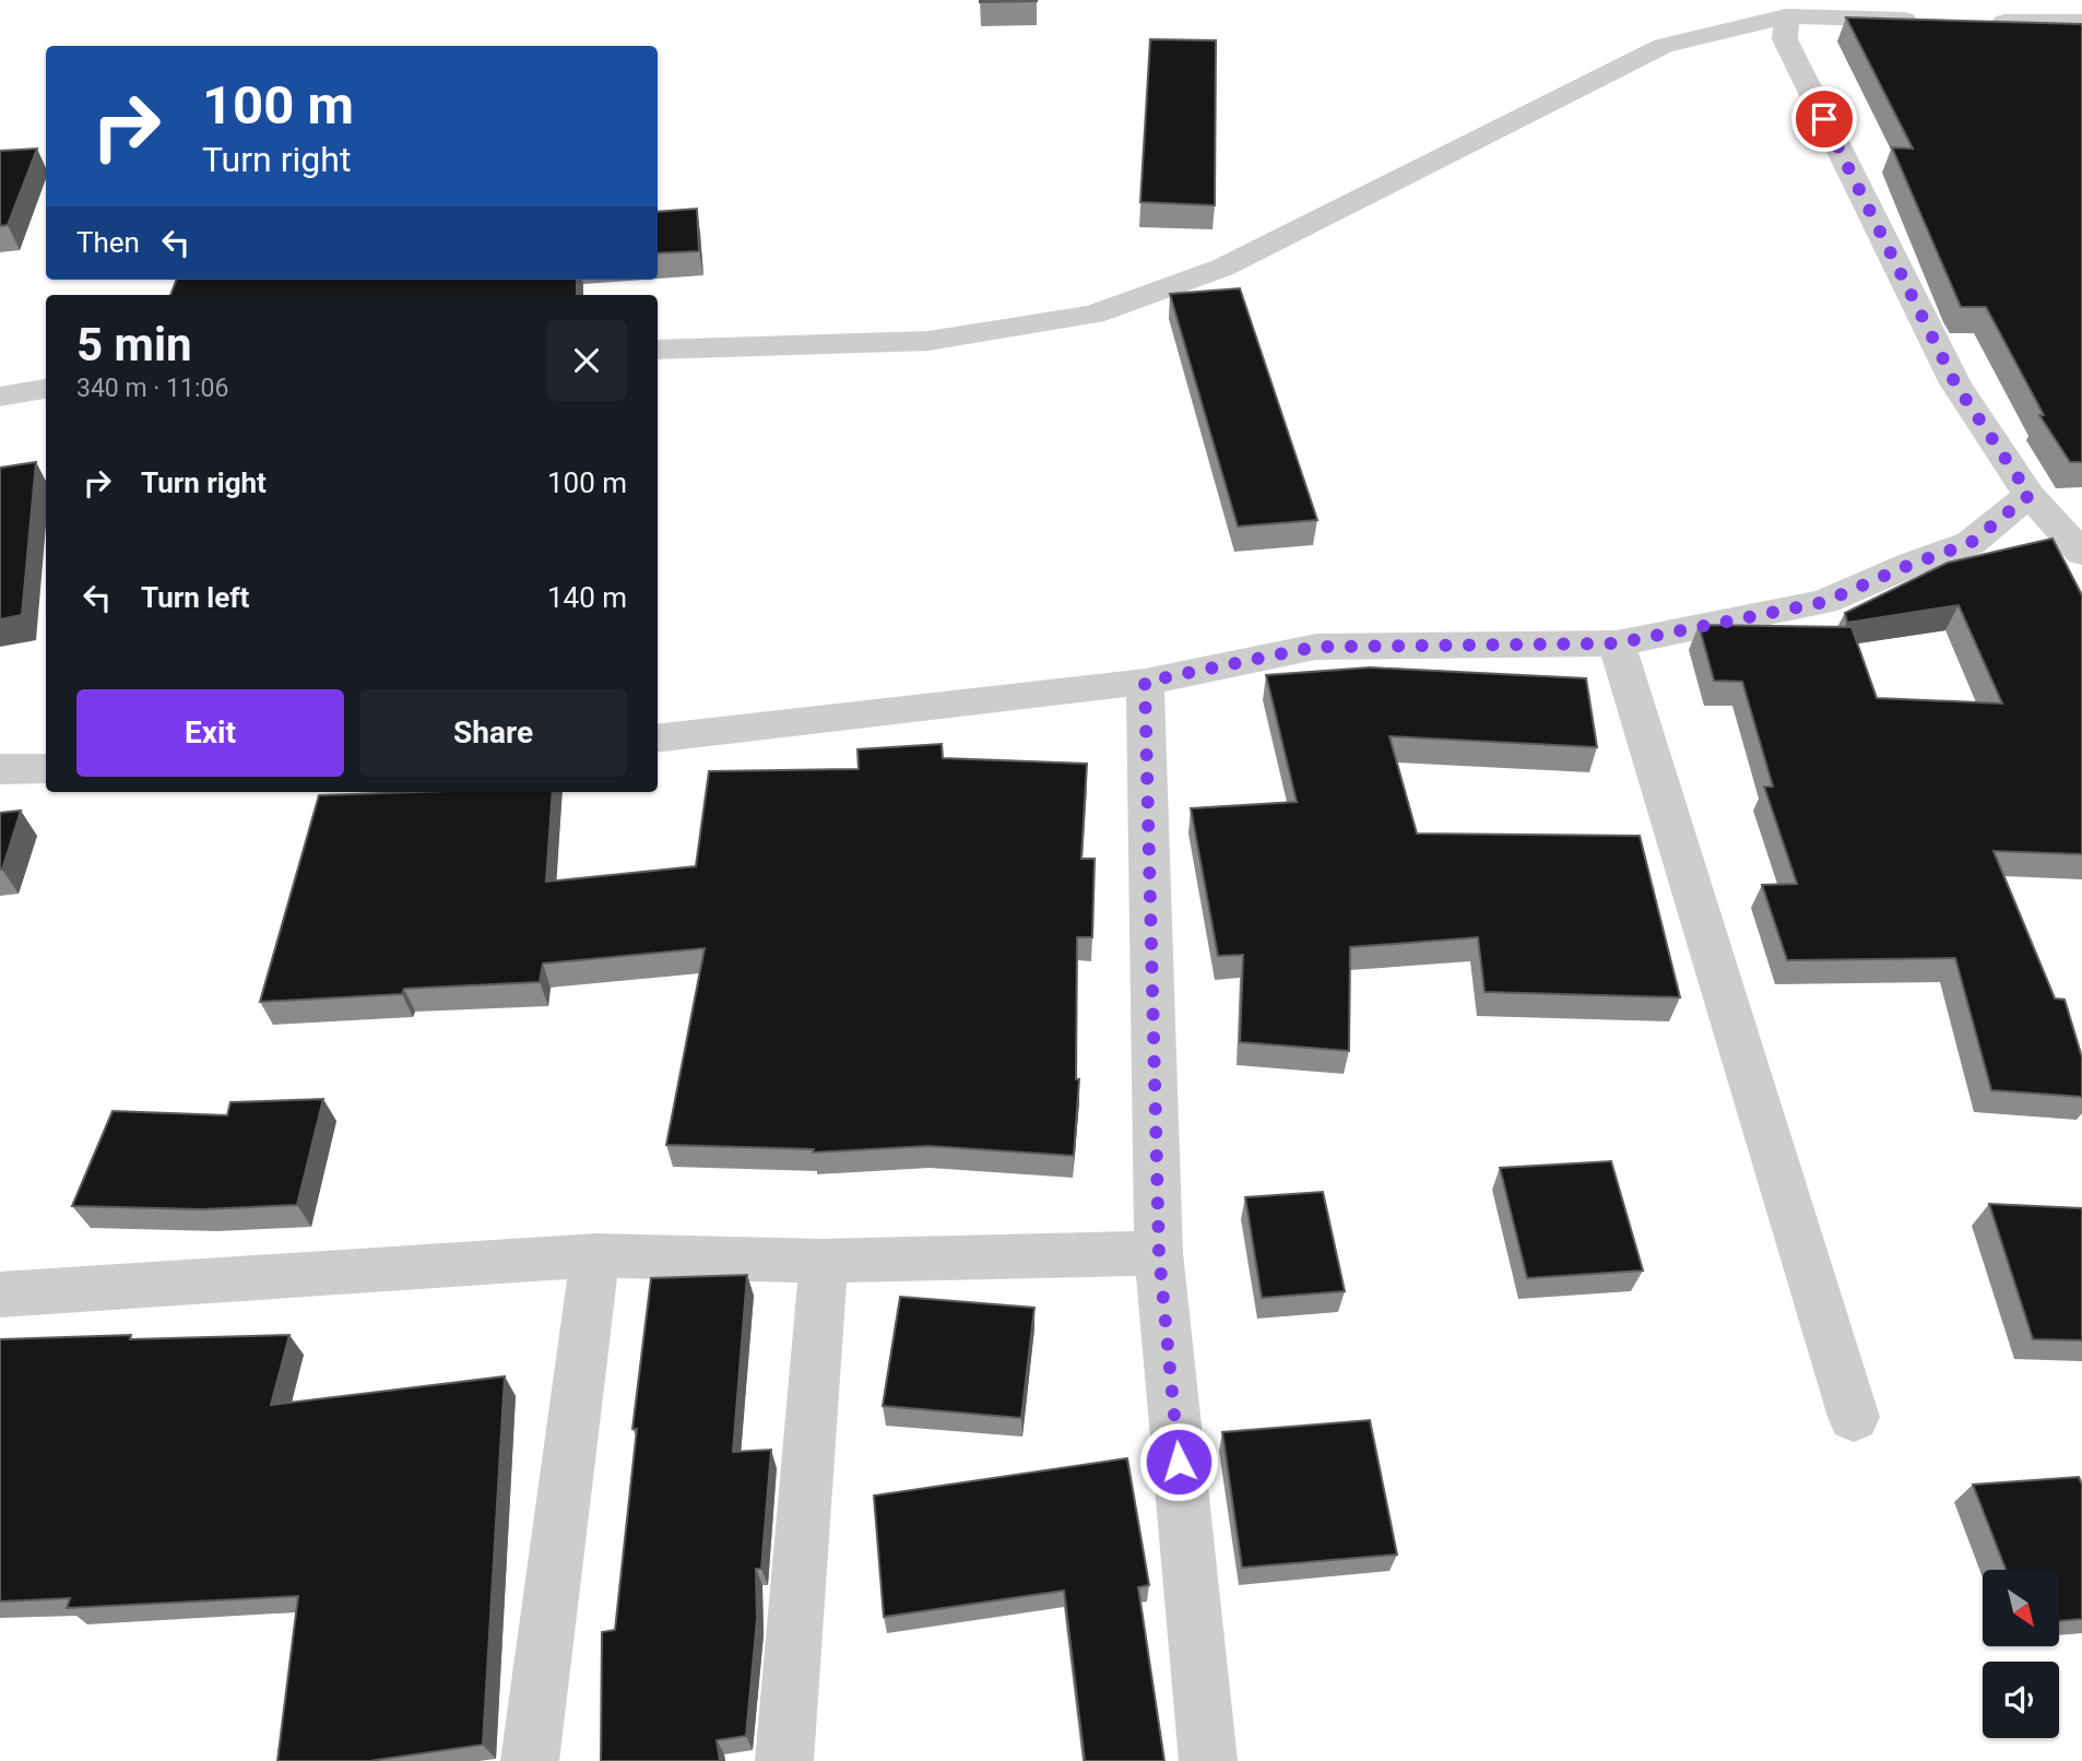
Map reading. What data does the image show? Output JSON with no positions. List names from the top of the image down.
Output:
{
  "north": "bottom right",
  "page": {
    "turn": ["100 m", "Turn right"],
    "then": "Then",
    "heading": ["5 min", "340 m · 11:06"],
    "list": [
      {
        "name": "Turn right",
        "value": "100 m"
      },
      {
        "name": "Turn left",
        "value": "140 m"
      }
    ],
    "buttons": ["Exit", "Share"]
  }
}
